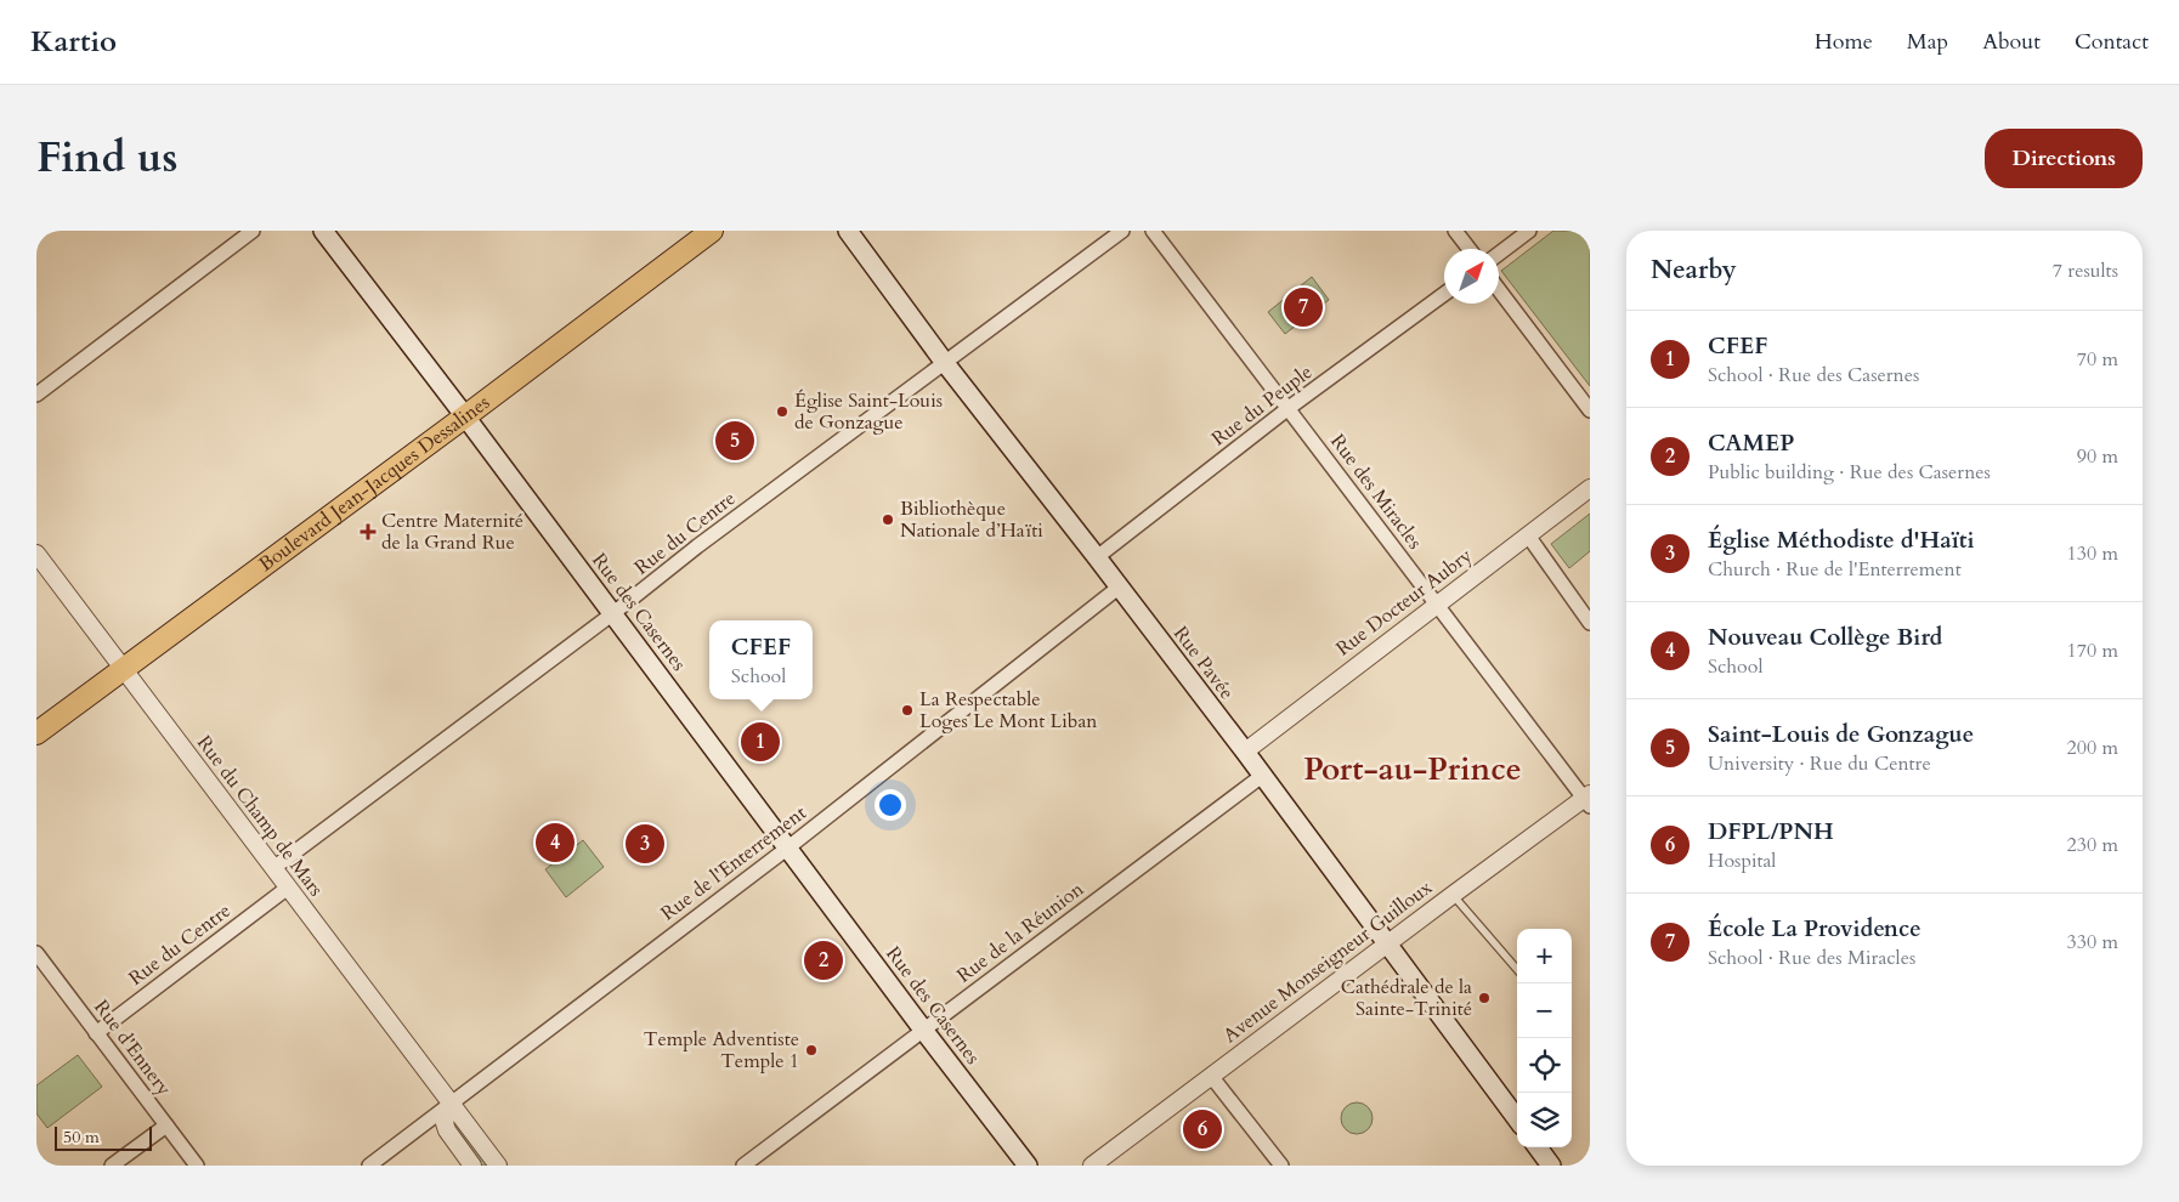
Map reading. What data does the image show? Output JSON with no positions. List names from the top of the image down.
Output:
{
  "streets": {
    "main road": ["Boulevard Jean-Jacques Dessalines", "Rue des Casernes", "Rue Pavée"],
    "street": [
      "Rue du Peuple",
      "Rue des Miracles",
      "Rue du Centre",
      "Rue Docteur Aubry",
      "Rue du Champ de Mars",
      "Rue de l'Enterrement",
      "Rue de la Réunion",
      "Avenue Monseigneur Guilloux",
      "Rue d'Ennery"
    ]
  },
  "crossings": [
    ["Rue du Peuple", "Rue des Miracles"],
    ["Rue du Peuple", "Rue Pavée"],
    ["Boulevard Jean-Jacques Dessalines", "Rue des Casernes"],
    ["Boulevard Jean-Jacques Dessalines", "Rue du Champ de Mars"],
    ["Rue des Miracles", "Rue Docteur Aubry"],
    ["Rue des Miracles", "Avenue Monseigneur Guilloux"],
    ["Rue du Centre", "Rue des Casernes"],
    ["Rue du Centre", "Rue Pavée"],
    ["Rue du Centre", "Rue du Champ de Mars"],
    ["Rue du Centre", "Rue d'Ennery"],
    ["Rue Docteur Aubry", "Rue Pavée"],
    ["Rue des Casernes", "Rue de l'Enterrement"],
    ["Rue des Casernes", "Rue de la Réunion"],
    ["Rue Pavée", "Rue de l'Enterrement"],
    ["Rue Pavée", "Rue de la Réunion"],
    ["Rue Pavée", "Avenue Monseigneur Guilloux"],
    ["Rue du Champ de Mars", "Rue de l'Enterrement"]
  ],
  "districts": ["Port-au-Prince"],
  "places": {
    "other": [
      "Église Saint-Louis de Gonzague",
      "Bibliothèque Nationale d’Haïti",
      "La Respectable Loges Le Mont Liban",
      "Cathédrale de la Sainte-Trinité",
      "Temple Adventiste Temple 1"
    ],
    "health": ["Centre Maternité de la Grand Rue"]
  },
  "scale_bar": "50 m",
  "north": "top right",
  "page": {
    "header": "Kartio",
    "nav": [
      "Home",
      "Map",
      "About",
      "Contact"
    ],
    "title": "Find us",
    "buttons": "Directions",
    "heading": ["Nearby", "7 results"],
    "pins": [
      "7",
      "5",
      "1",
      "4",
      "3",
      "2",
      "6"
    ],
    "list": [
      {
        "mark": "1",
        "name": "CFEF",
        "note": "School · Rue des Casernes",
        "value": "70 m"
      },
      {
        "mark": "2",
        "name": "CAMEP",
        "note": "Public building · Rue des Casernes",
        "value": "90 m"
      },
      {
        "mark": "3",
        "name": "Église Méthodiste d'Haïti",
        "note": "Church · Rue de l'Enterrement",
        "value": "130 m"
      },
      {
        "mark": "4",
        "name": "Nouveau Collège Bird",
        "note": "School",
        "value": "170 m"
      },
      {
        "mark": "5",
        "name": "Saint-Louis de Gonzague",
        "note": "University · Rue du Centre",
        "value": "200 m"
      },
      {
        "mark": "6",
        "name": "DFPL/PNH",
        "note": "Hospital",
        "value": "230 m"
      },
      {
        "mark": "7",
        "name": "École La Providence",
        "note": "School · Rue des Miracles",
        "value": "330 m"
      }
    ],
    "popup": ["CFEF", "School"],
    "map_buttons": ["+", "−"],
    "scale": "50 m"
  }
}
